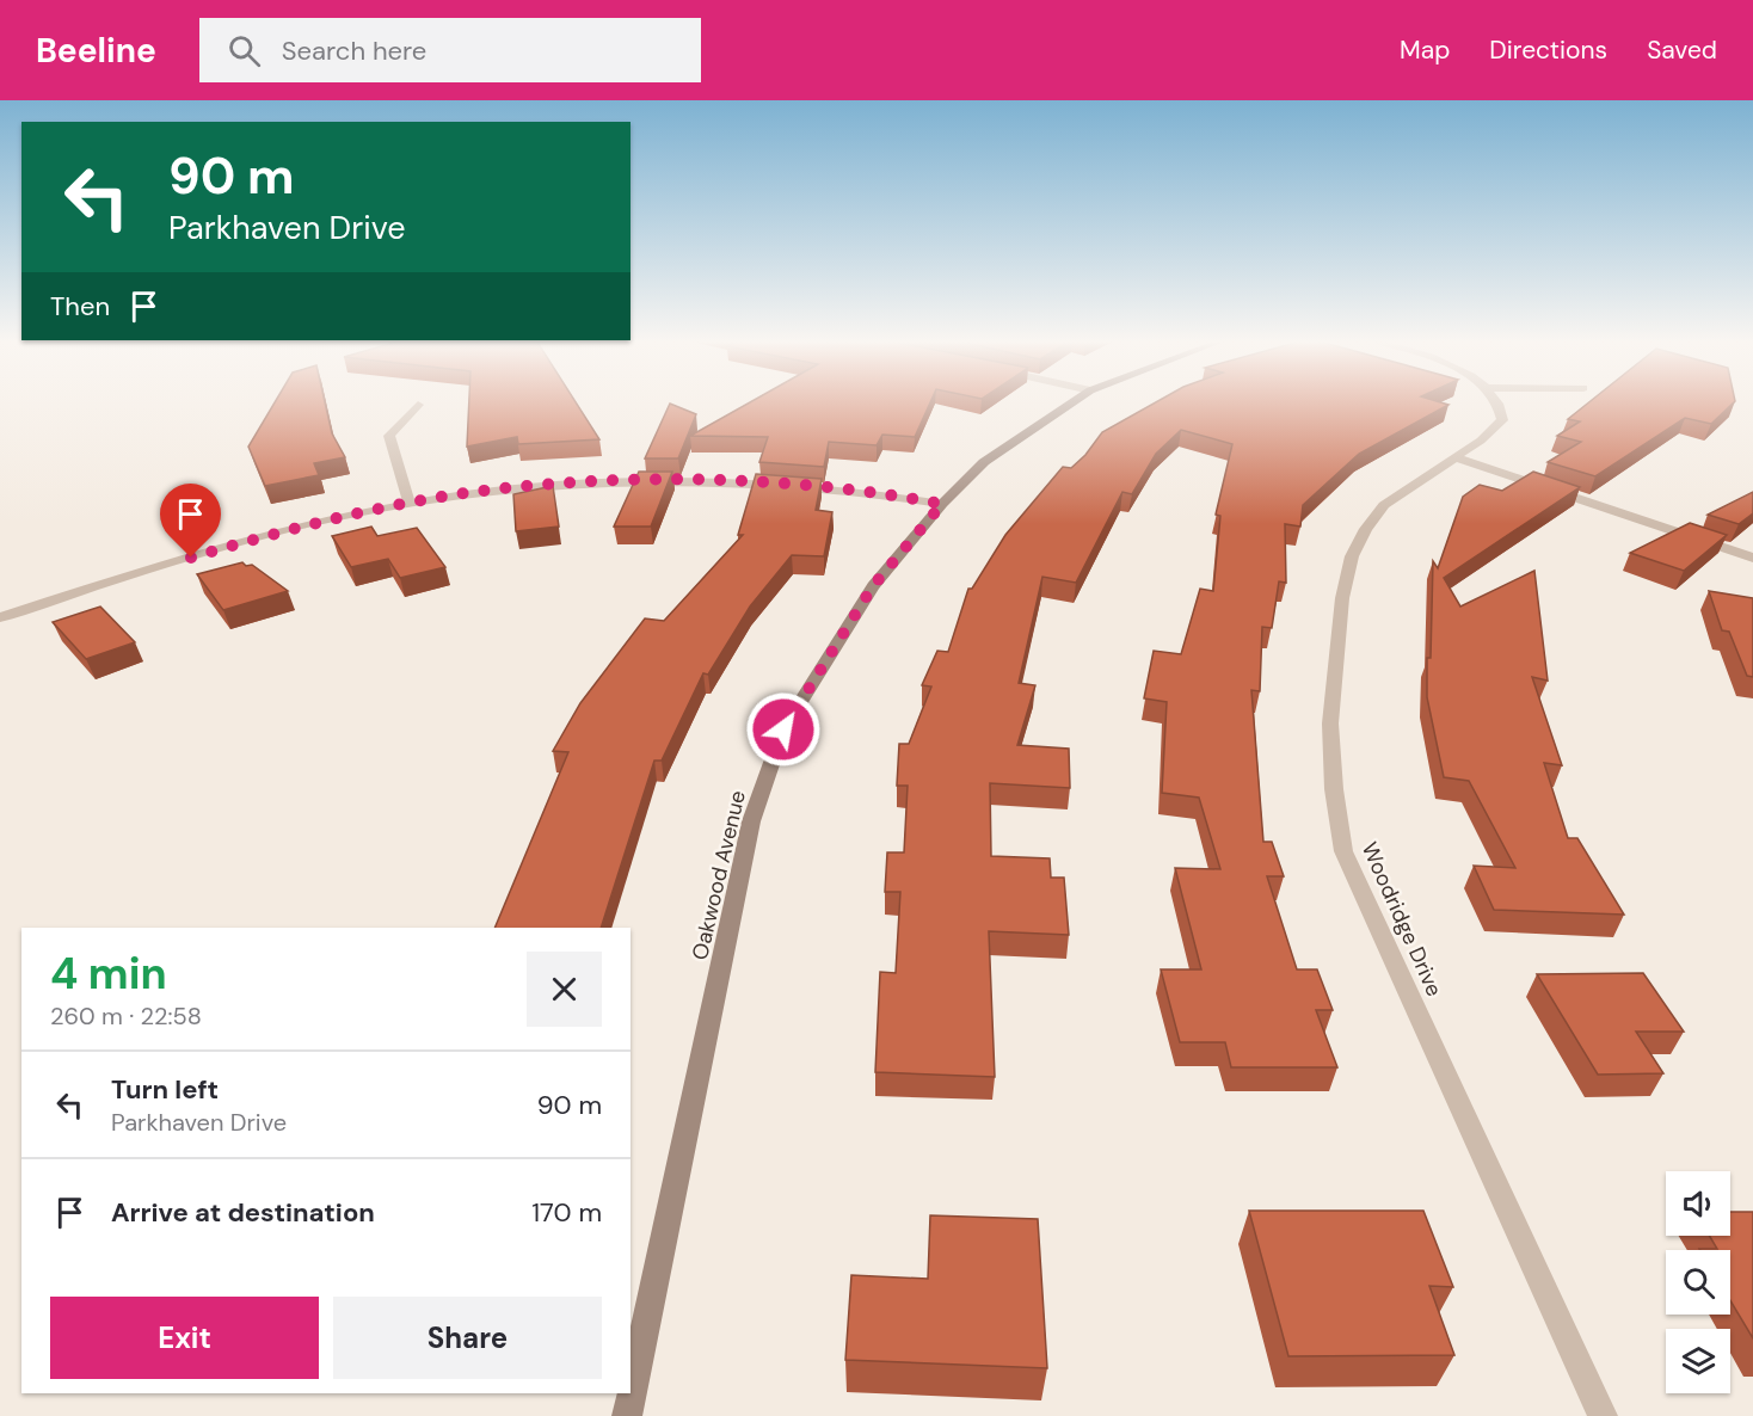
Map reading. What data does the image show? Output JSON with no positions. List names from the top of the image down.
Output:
{
  "streets": {
    "main road": ["Oakwood Avenue"],
    "street": ["Woodridge Drive"]
  },
  "page": {
    "header": "Beeline",
    "search": "Search here",
    "nav": ["Map", "Directions", "Saved"],
    "turn": ["90 m", "Parkhaven Drive"],
    "then": "Then",
    "heading": ["4 min", "260 m · 22:58"],
    "list": [
      {
        "name": "Turn left",
        "note": "Parkhaven Drive",
        "value": "90 m"
      },
      {
        "name": "Arrive at destination",
        "value": "170 m"
      }
    ],
    "buttons": ["Exit", "Share"]
  }
}
